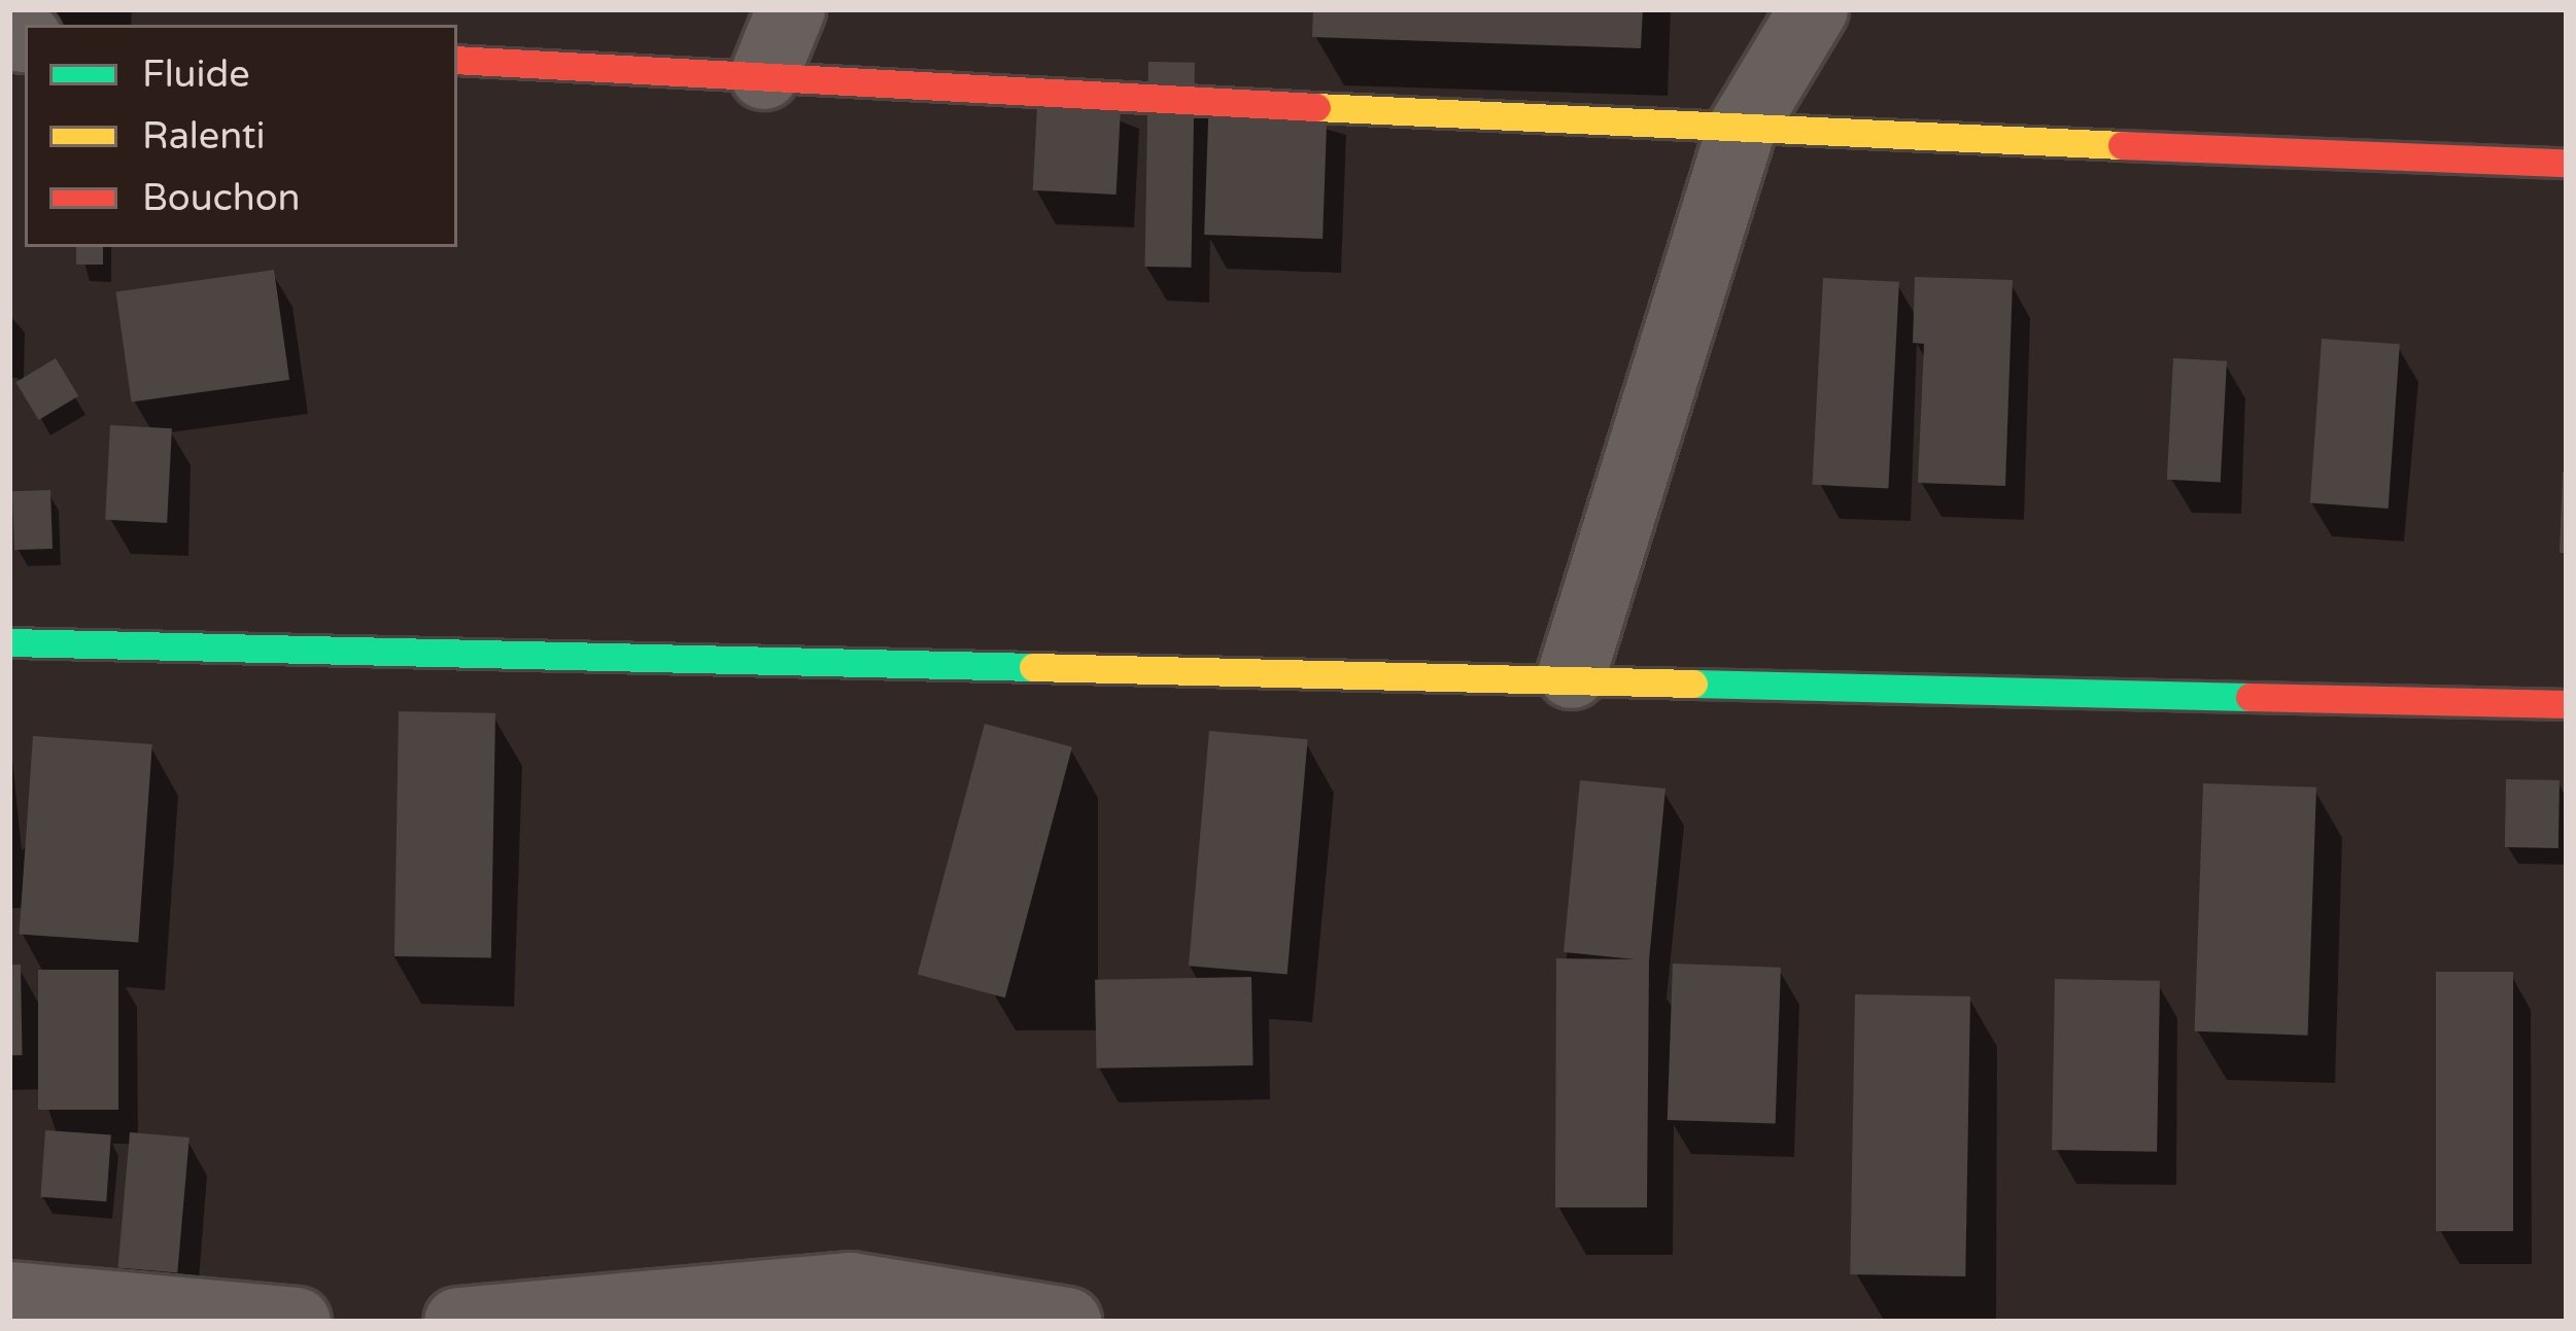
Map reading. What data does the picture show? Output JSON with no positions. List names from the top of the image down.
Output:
{
  "legend": ["Fluide", "Ralenti", "Bouchon"]
}
